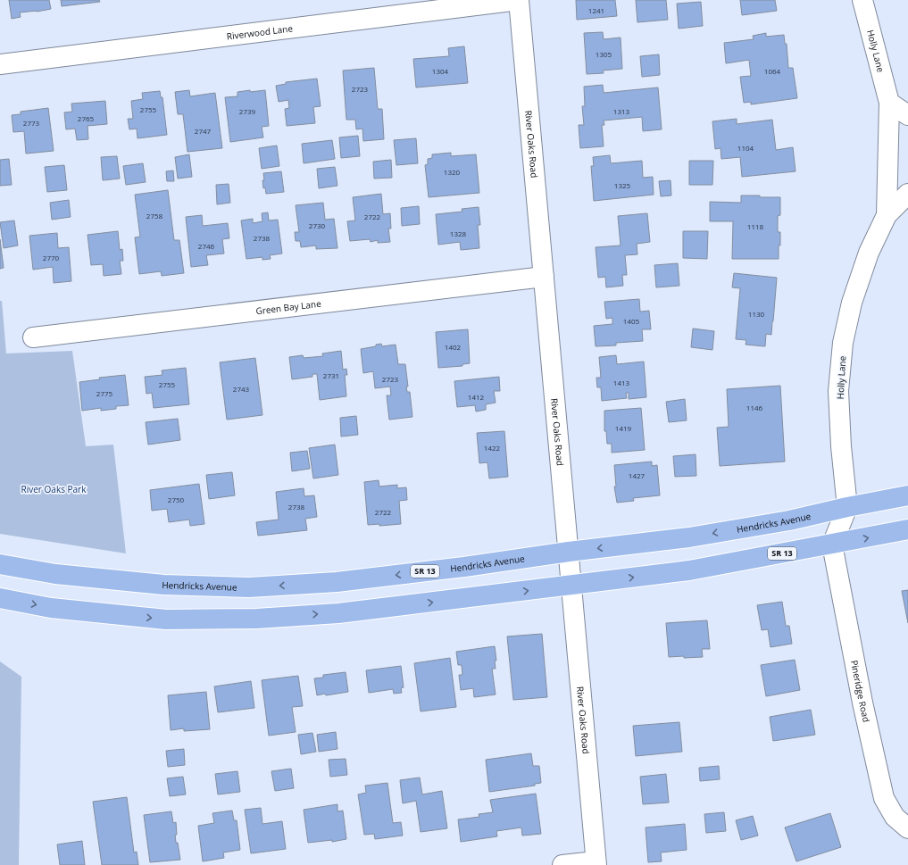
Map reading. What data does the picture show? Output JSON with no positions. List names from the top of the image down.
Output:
{
  "streets": {
    "main road": ["Hendricks Avenue", "SR 13"],
    "street": [
      "Riverwood Lane",
      "Holly Lane",
      "River Oaks Road",
      "Green Bay Lane",
      "Pineridge Road"
    ]
  },
  "crossings": [
    ["Riverwood Lane", "River Oaks Road"],
    ["Holly Lane", "Hendricks Avenue"],
    ["Holly Lane", "SR 13"],
    ["Holly Lane", "Pineridge Road"],
    ["River Oaks Road", "Green Bay Lane"],
    ["River Oaks Road", "Hendricks Avenue"],
    ["River Oaks Road", "SR 13"],
    ["SR 13", "Pineridge Road"]
  ],
  "parks": ["River Oaks Park"],
  "house_numbers": [
    "1241",
    "1305",
    "1304",
    "1064",
    "2723",
    "2755",
    "2739",
    "1313",
    "2765",
    "2773",
    "2747",
    "1104",
    "1320",
    "1325",
    "2758",
    "2722",
    "2730",
    "1118",
    "1328",
    "2738",
    "2746",
    "2770",
    "1130",
    "1405",
    "1402",
    "2731",
    "2723",
    "1413",
    "2755",
    "2743",
    "2775",
    "1412",
    "1146",
    "1419",
    "1422",
    "1427",
    "2750",
    "2738",
    "2722"
  ]
}
